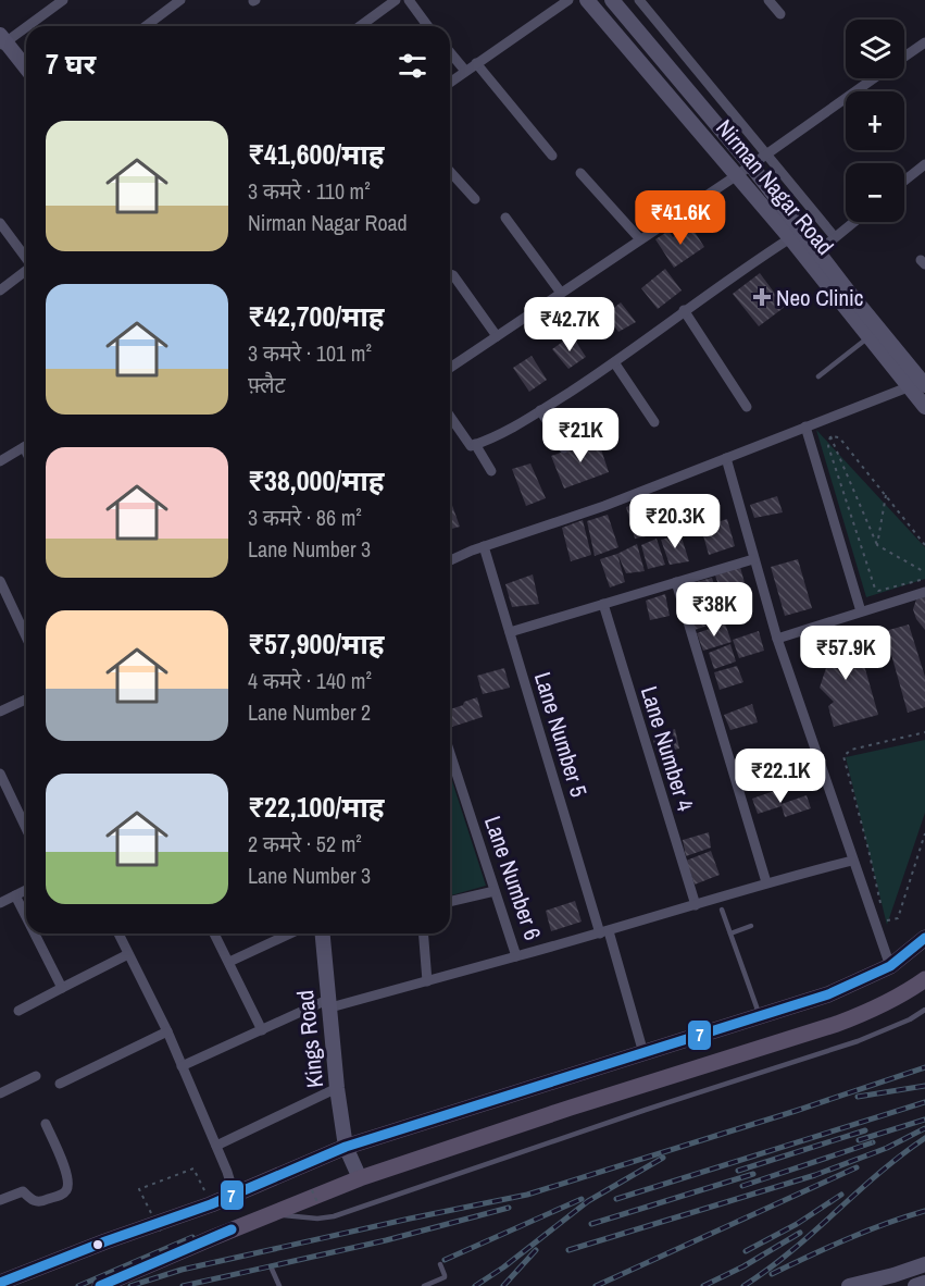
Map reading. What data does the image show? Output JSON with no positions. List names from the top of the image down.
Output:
{
  "streets": {
    "street": [
      "Nirman Nagar Road",
      "Lane Number 5",
      "Lane Number 4",
      "Lane Number 6",
      "Kings Road"
    ]
  },
  "crossings": [
    ["Lane Number 5", "Lane Number 6"],
    ["Lane Number 4", "Lane Number 6"]
  ],
  "places": {
    "health": ["Neo Clinic"]
  },
  "lines": ["transit line 7"],
  "page": {
    "map_buttons": ["+", "−"],
    "heading": "7 घर",
    "list": [
      {
        "name": "₹41,600/माह",
        "note": "3 कमरे · 110 m² · Nirman Nagar Road"
      },
      {
        "name": "₹42,700/माह",
        "note": "3 कमरे · 101 m² · फ़्लैट"
      },
      {
        "name": "₹38,000/माह",
        "note": "3 कमरे · 86 m² · Lane Number 3"
      },
      {
        "name": "₹57,900/माह",
        "note": "4 कमरे · 140 m² · Lane Number 2"
      },
      {
        "name": "₹22,100/माह",
        "note": "2 कमरे · 52 m² · Lane Number 3"
      }
    ],
    "price": [
      "₹41.6K",
      "₹42.7K",
      "₹21K",
      "₹20.3K",
      "₹38K",
      "₹57.9K",
      "₹22.1K"
    ]
  }
}
